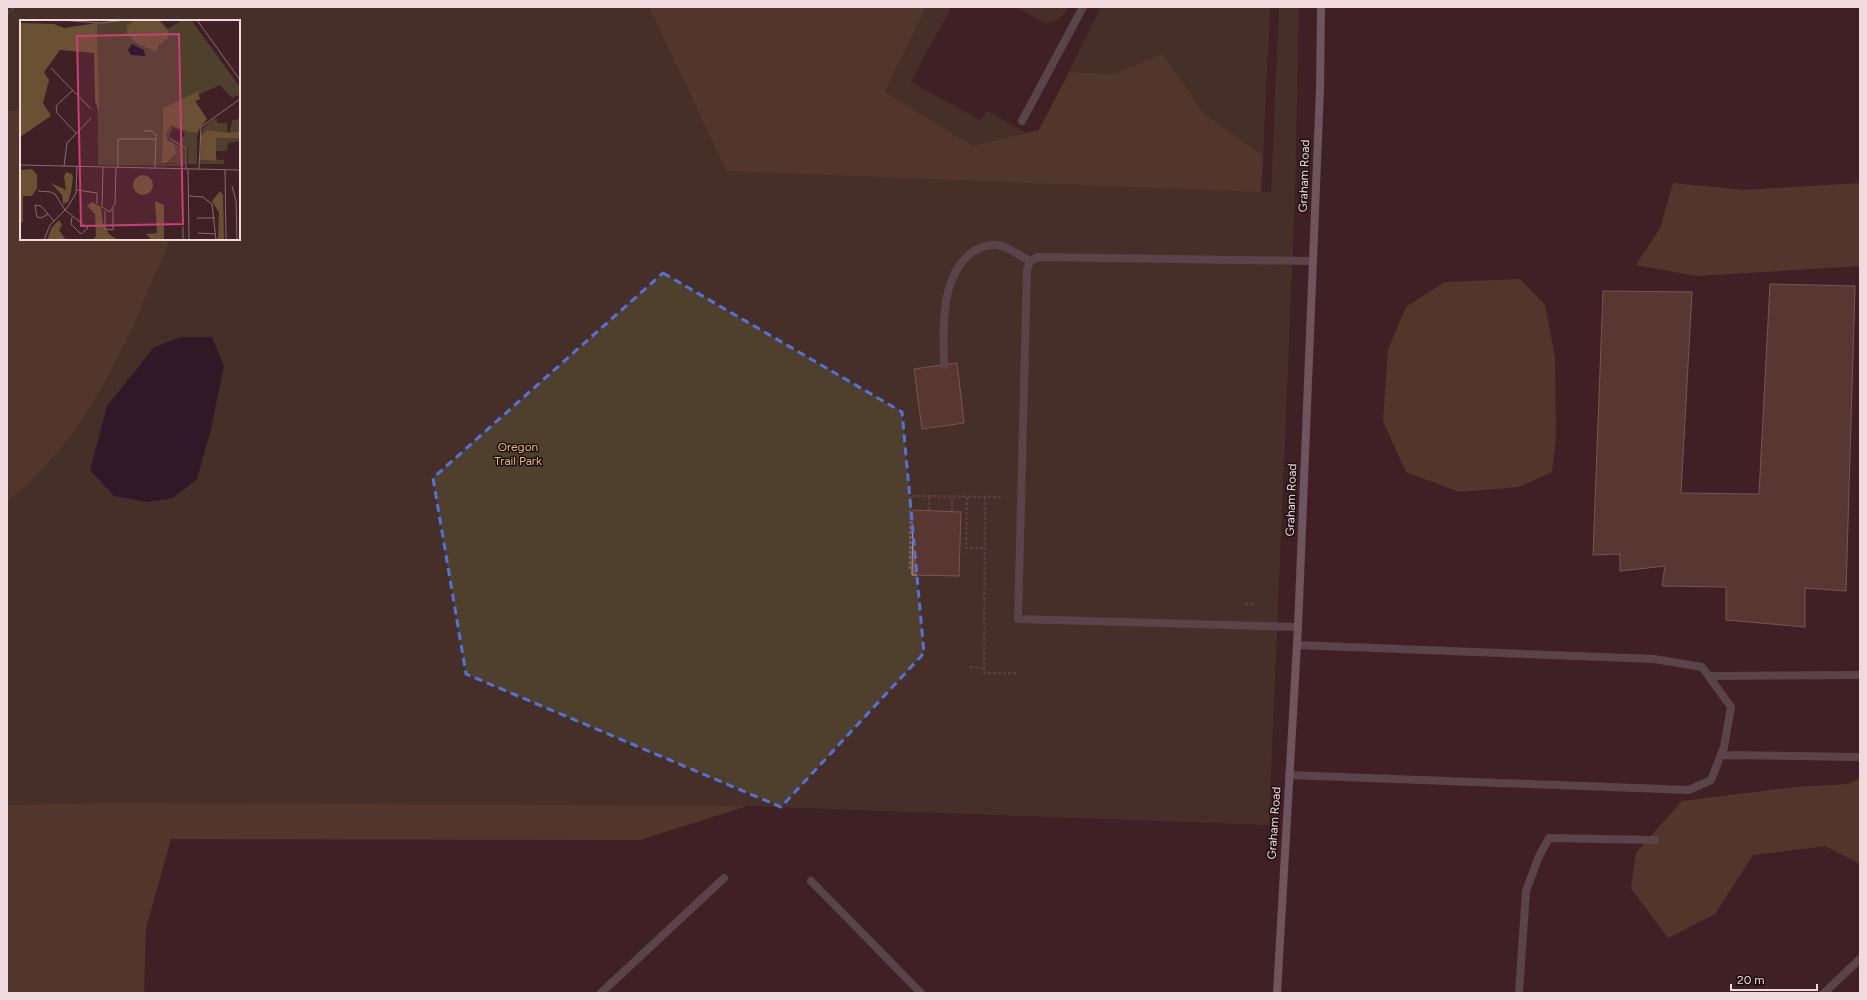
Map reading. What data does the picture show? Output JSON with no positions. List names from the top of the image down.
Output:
{
  "streets": {
    "main road": ["Graham Road"]
  },
  "parks": ["Oregon Trail Park"],
  "scale_bar": "20 m"
}
